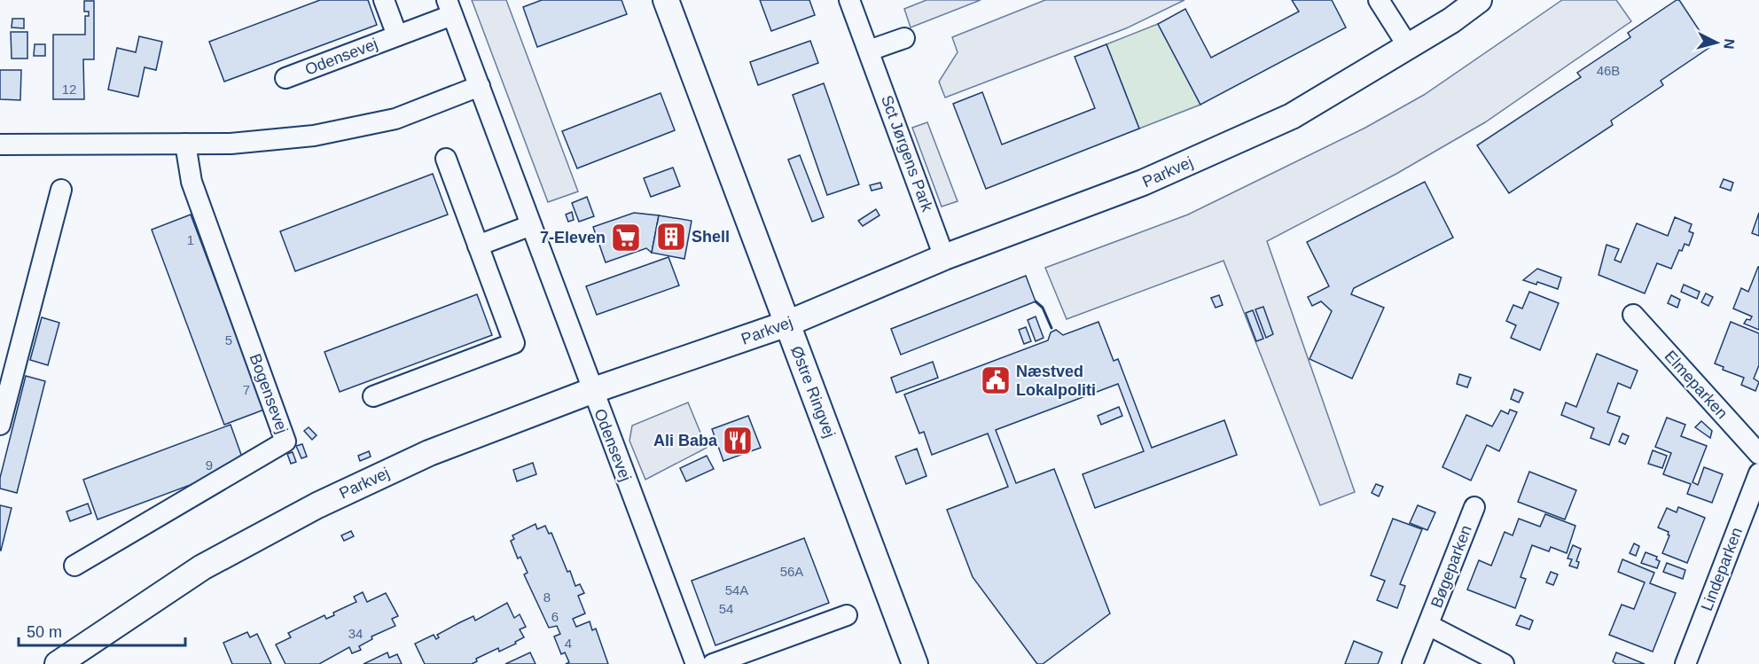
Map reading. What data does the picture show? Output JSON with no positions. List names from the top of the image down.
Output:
{
  "streets": {
    "street": [
      "Odensevej",
      "Sct Jørgens Park",
      "Parkvej",
      "Elmeparken",
      "Østre Ringvej",
      "Bogensevej",
      "Bøgeparken",
      "Lindeparken"
    ]
  },
  "crossings": [
    ["Odensevej", "Parkvej"],
    ["Sct Jørgens Park", "Parkvej"],
    ["Parkvej", "Østre Ringvej"]
  ],
  "places": {
    "building": ["Shell"],
    "supermarket": ["7-Eleven"],
    "public building": ["Næstved Lokalpoliti"],
    "restaurant": ["Ali Baba"]
  },
  "house_numbers": [
    "46B",
    "12",
    "1",
    "5",
    "7",
    "9",
    "56A",
    "54A",
    "8",
    "54",
    "6",
    "34",
    "4"
  ],
  "scale_bar": "50 m",
  "north": "right"
}
